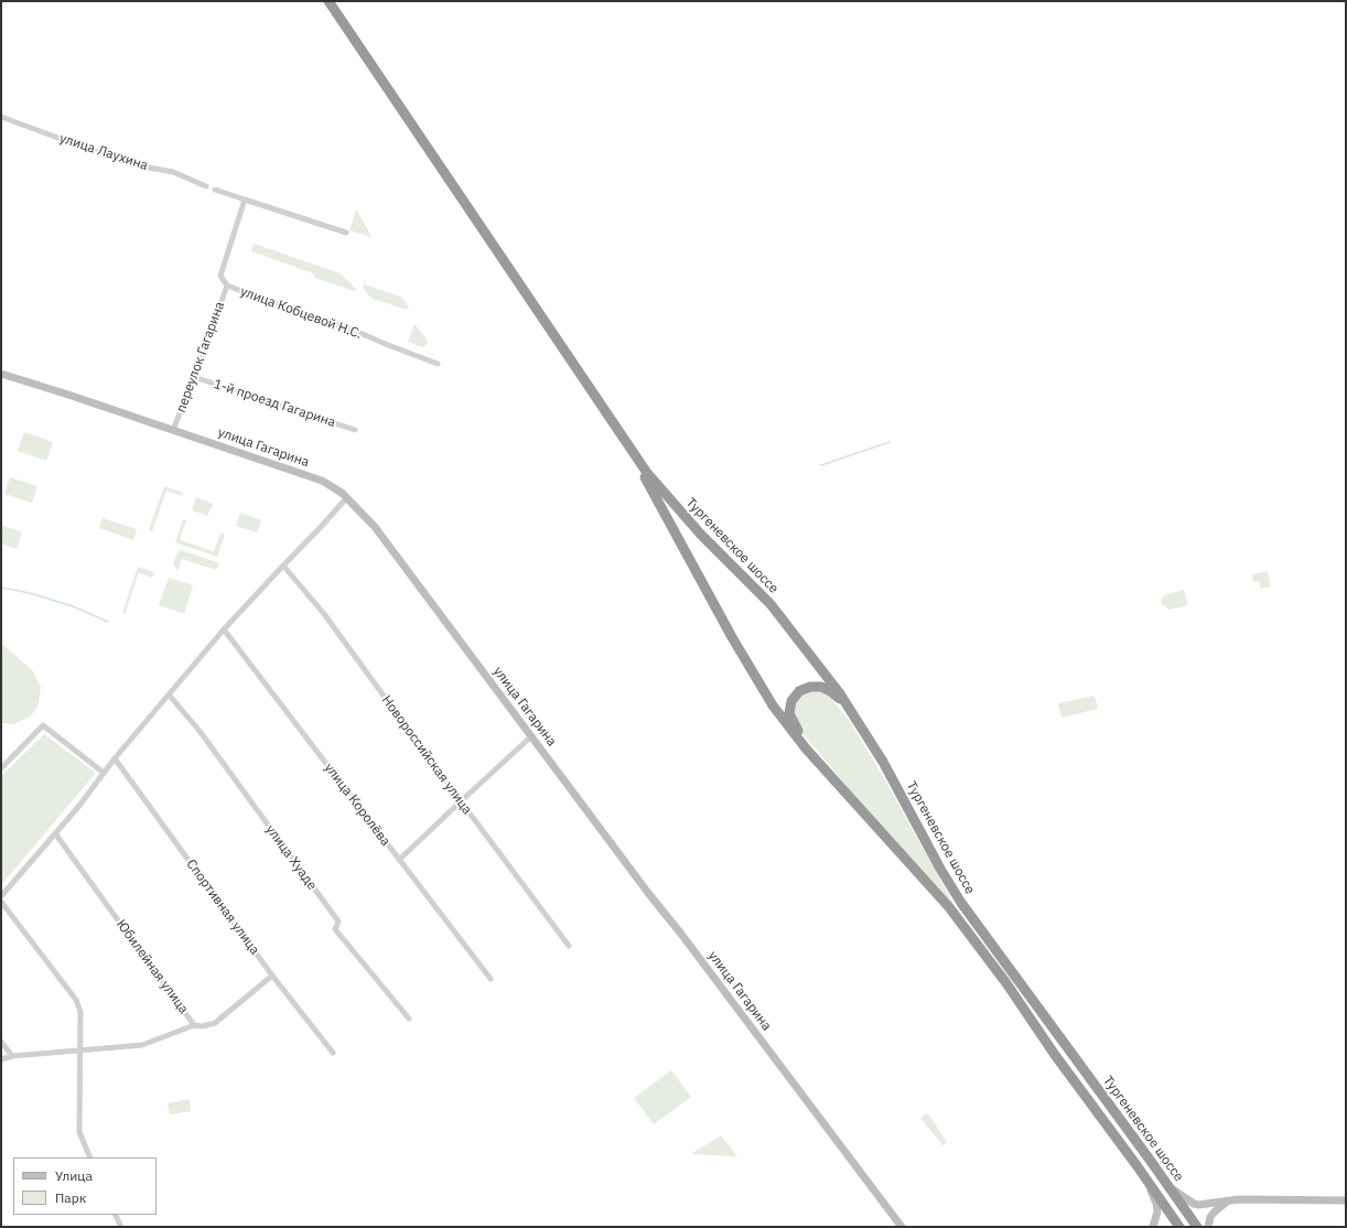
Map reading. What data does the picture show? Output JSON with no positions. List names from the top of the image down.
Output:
{
  "streets": {
    "highway": ["Тургеневское шоссе"],
    "street": [
      "улица Лаухина",
      "улица Кобцевой Н.С.",
      "переулок Гагарина",
      "1-й проезд Гагарина",
      "улица Гагарина",
      "Новороссийская улица",
      "улица Королёва",
      "улица Хуаде",
      "Спортивная улица",
      "Юбилейная улица"
    ]
  },
  "crossings": [
    ["улица Кобцевой Н.С.", "переулок Гагарина"],
    ["переулок Гагарина", "1-й проезд Гагарина"],
    ["переулок Гагарина", "улица Гагарина"]
  ],
  "legend": ["Улица", "Парк"]
}
